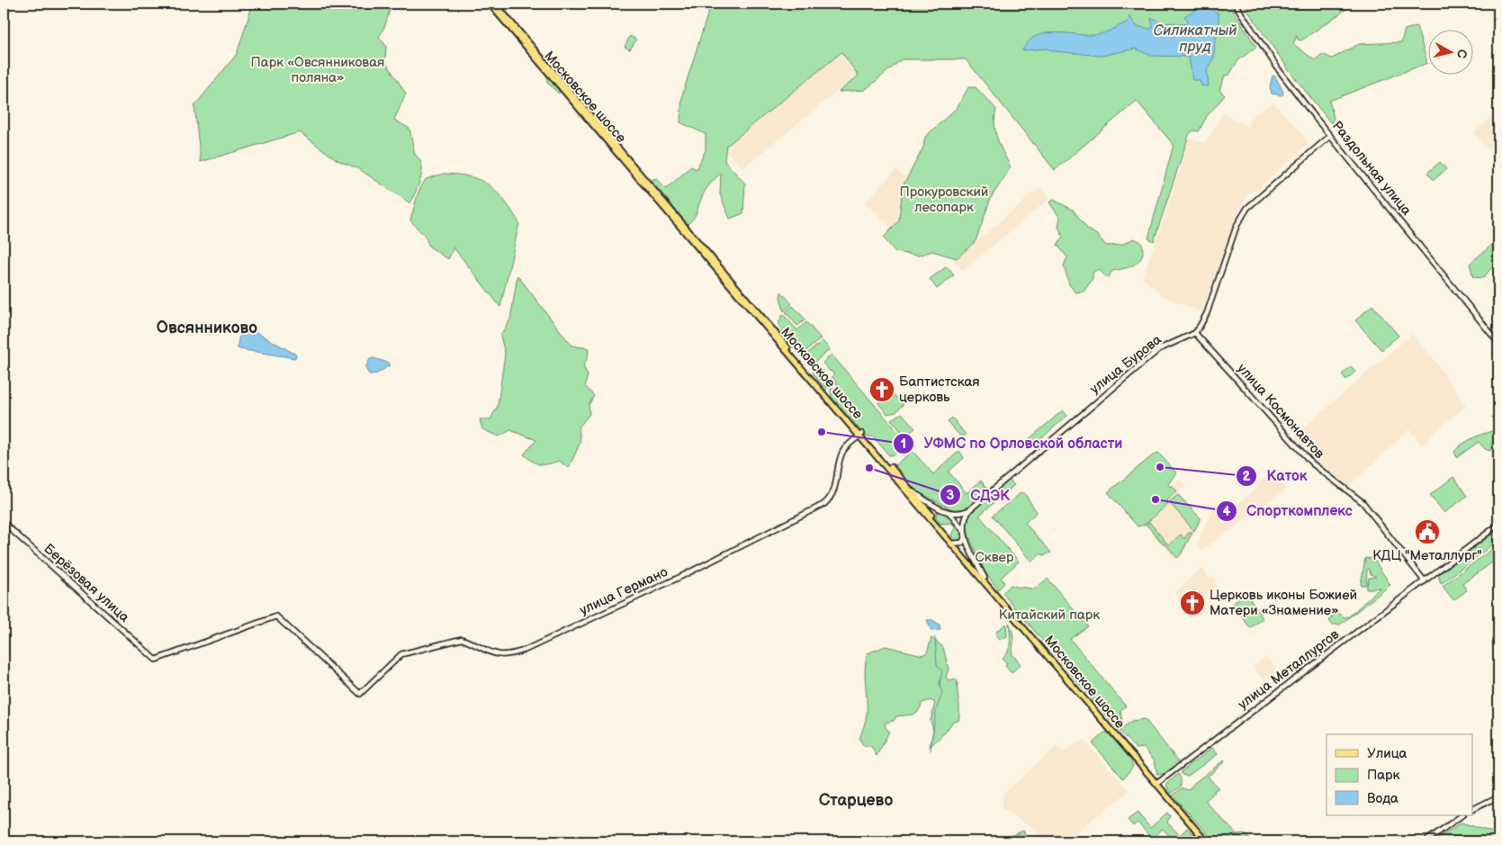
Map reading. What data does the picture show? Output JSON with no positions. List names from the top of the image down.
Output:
{
  "streets": {
    "main road": [
      "Московское шоссе",
      "Раздольная улица",
      "улица Бурова",
      "улица Космонавтов",
      "Берёзовая улица",
      "улица Германо",
      "улица Металлургов"
    ]
  },
  "crossings": [
    ["Московское шоссе", "улица Германо"],
    ["Московское шоссе", "улица Металлургов"],
    ["улица Бурова", "улица Космонавтов"],
    ["улица Космонавтов", "улица Металлургов"],
    ["Берёзовая улица", "улица Германо"]
  ],
  "districts": ["Овсянниково", "Старцево"],
  "water": ["Силикатный пруд"],
  "parks": [
    "Парк «Овсянниковая поляна»",
    "Прокуровский лесопарк",
    "Сквер",
    "Китайский парк"
  ],
  "places": {
    "church": ["Баптистская церковь", "Церковь иконы Божией Матери «Знамение»"],
    "other": [
      "УФМС по Орловской области",
      "Каток",
      "СДЭК",
      "Спорткомплекс"
    ],
    "public building": ["КДЦ \"Металлург\""]
  },
  "legend": ["Улица", "Парк", "Вода"],
  "north": "right"
}
